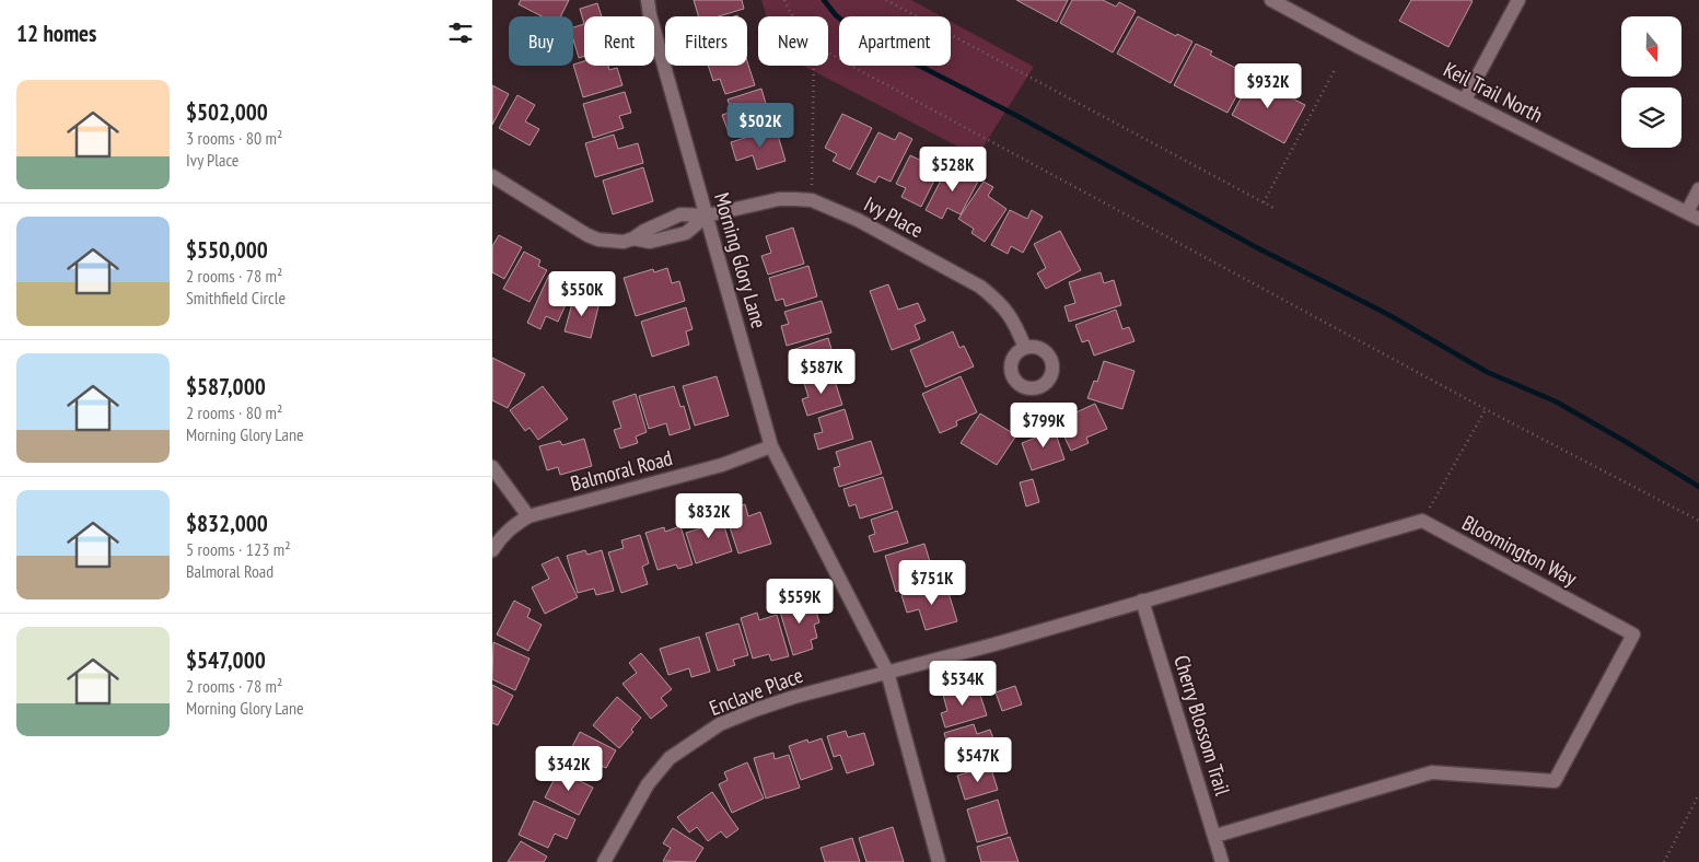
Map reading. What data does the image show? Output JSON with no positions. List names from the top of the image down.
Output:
{
  "streets": {
    "street": [
      "Keil Trail North",
      "Ivy Place",
      "Morning Glory Lane",
      "Balmoral Road",
      "Bloomington Way",
      "Enclave Place",
      "Cherry Blossom Trail"
    ]
  },
  "crossings": [
    ["Ivy Place", "Morning Glory Lane"],
    ["Morning Glory Lane", "Balmoral Road"],
    ["Morning Glory Lane", "Enclave Place"],
    ["Bloomington Way", "Cherry Blossom Trail"]
  ],
  "north": "bottom",
  "page": {
    "heading": "12 homes",
    "chip": [
      "Buy",
      "Rent",
      "Filters",
      "New",
      "Apartment"
    ],
    "price": [
      "$932K",
      "$502K",
      "$528K",
      "$550K",
      "$587K",
      "$799K",
      "$832K",
      "$751K",
      "$559K",
      "$534K",
      "$547K",
      "$342K"
    ],
    "list": [
      {
        "name": "$502,000",
        "note": "3 rooms · 80 m² · Ivy Place"
      },
      {
        "name": "$550,000",
        "note": "2 rooms · 78 m² · Smithfield Circle"
      },
      {
        "name": "$587,000",
        "note": "2 rooms · 80 m² · Morning Glory Lane"
      },
      {
        "name": "$832,000",
        "note": "5 rooms · 123 m² · Balmoral Road"
      },
      {
        "name": "$547,000",
        "note": "2 rooms · 78 m² · Morning Glory Lane"
      }
    ]
  }
}
